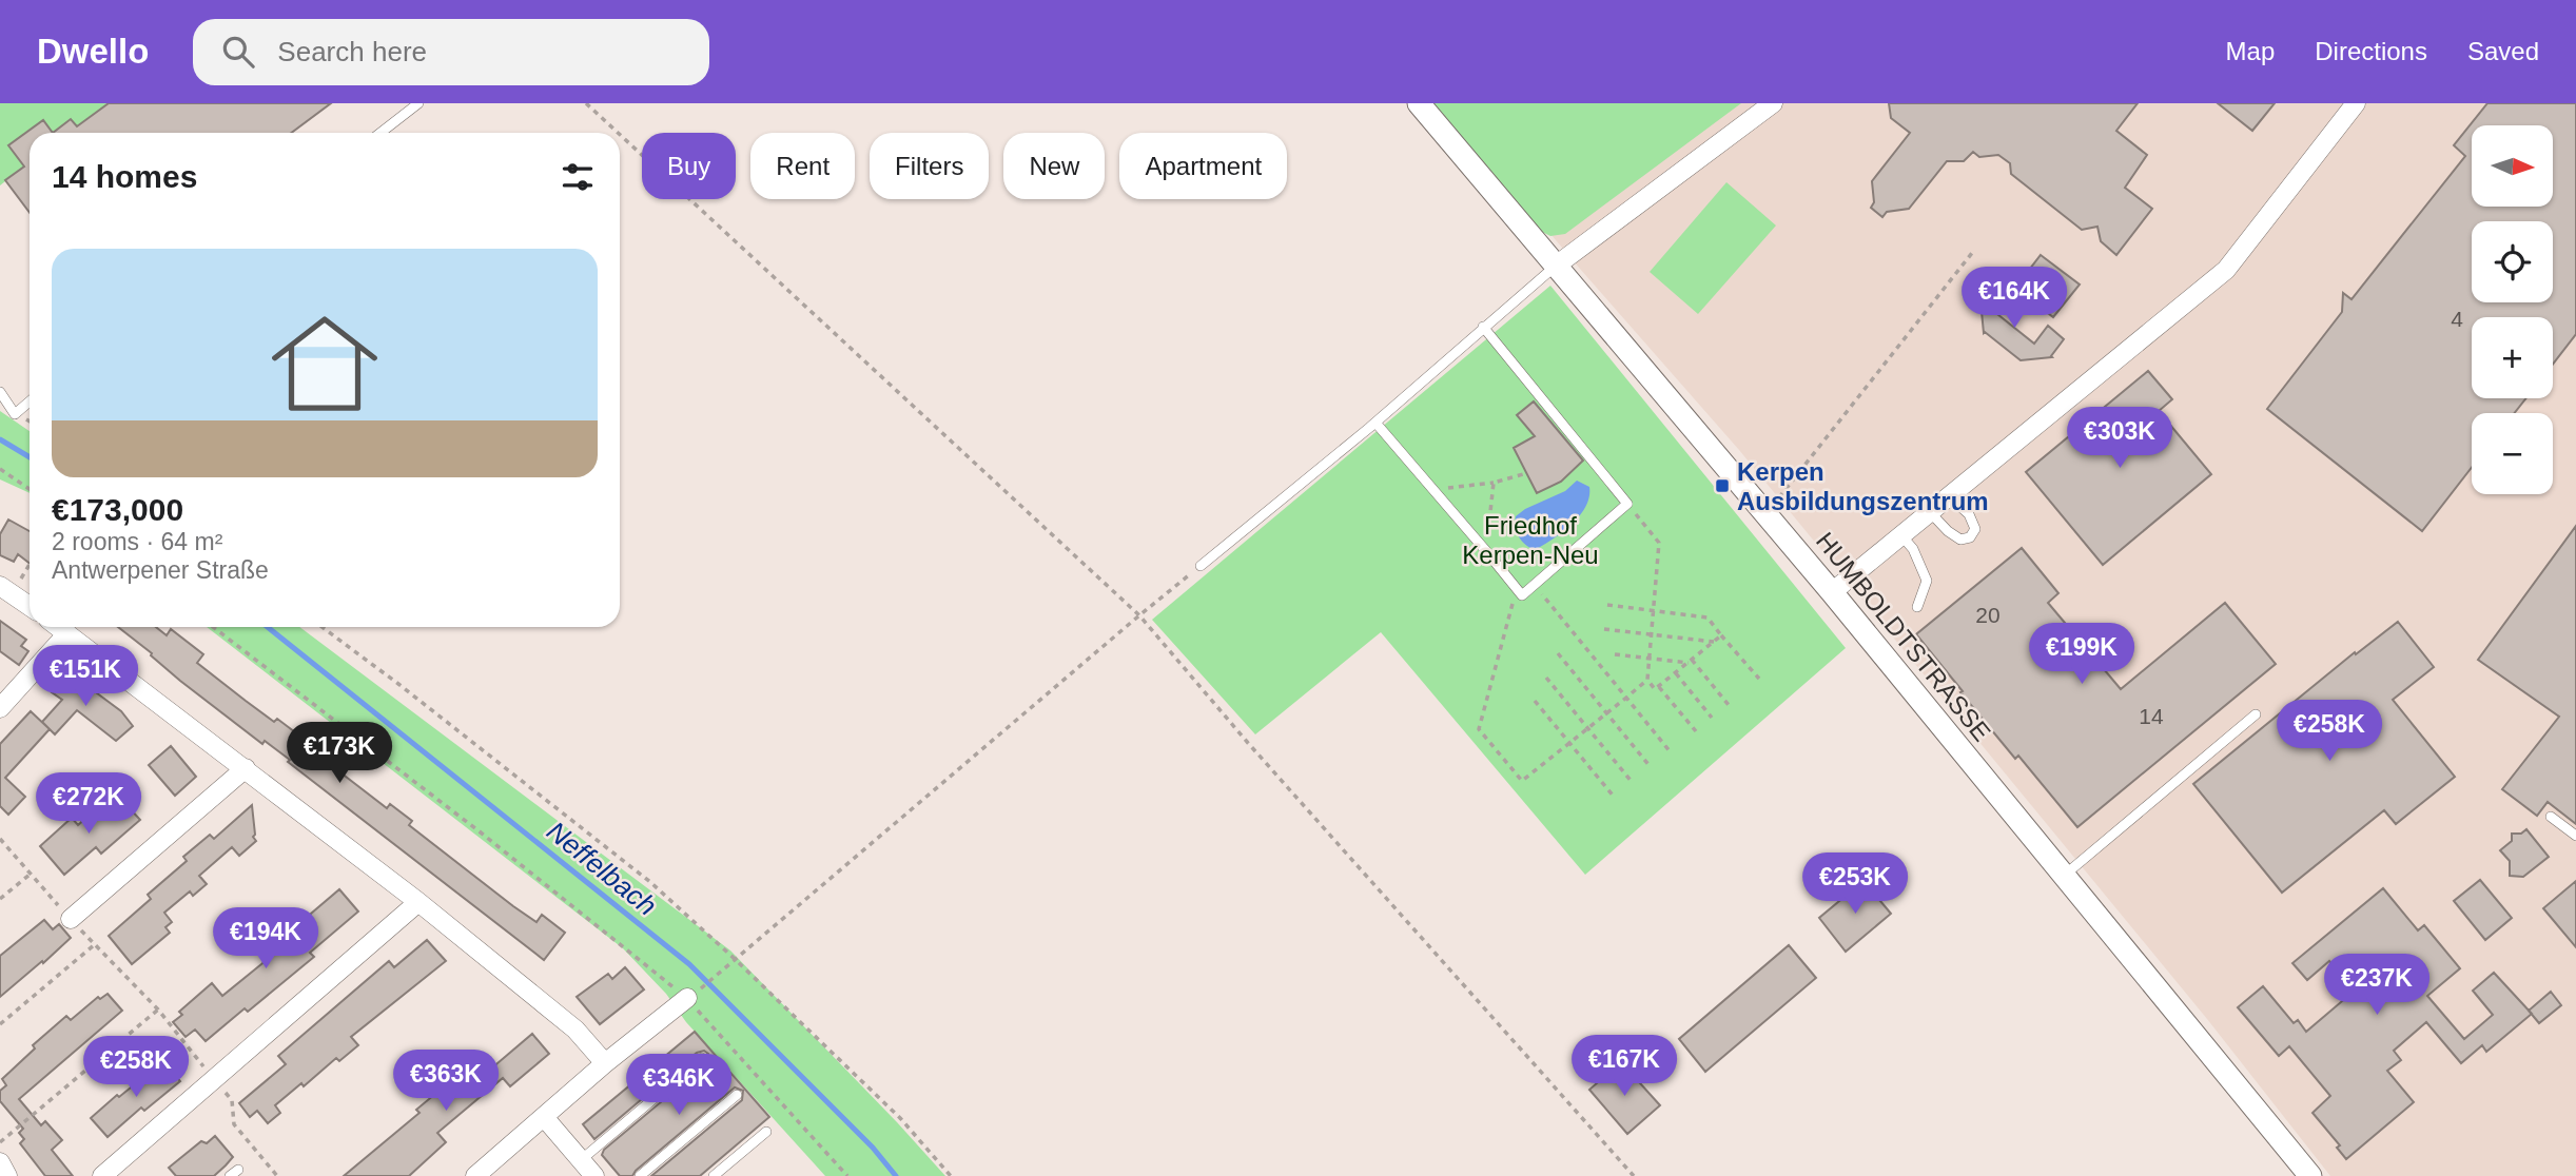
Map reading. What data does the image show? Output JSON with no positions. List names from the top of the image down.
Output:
{
  "streets": {
    "street": ["HUMBOLDTSTRASSE"]
  },
  "water": ["Neffelbach"],
  "parks": ["Friedhof Kerpen-Neu"],
  "places": {
    "transit": ["Kerpen Ausbildungszentrum"]
  },
  "house_numbers": ["4", "20", "14"],
  "north": "right",
  "page": {
    "header": "Dwello",
    "search": "Search here",
    "nav": ["Map", "Directions", "Saved"],
    "map_buttons": ["+", "−"],
    "chip": [
      "Buy",
      "Rent",
      "Filters",
      "New",
      "Apartment"
    ],
    "heading": "14 homes",
    "list": [
      {
        "name": "€173,000",
        "note": "2 rooms · 64 m² · Antwerpener Straße"
      }
    ],
    "price": [
      "€164K",
      "€303K",
      "€199K",
      "€151K",
      "€258K",
      "€173K",
      "€272K",
      "€253K",
      "€194K",
      "€237K",
      "€167K",
      "€258K",
      "€363K",
      "€346K"
    ]
  }
}
